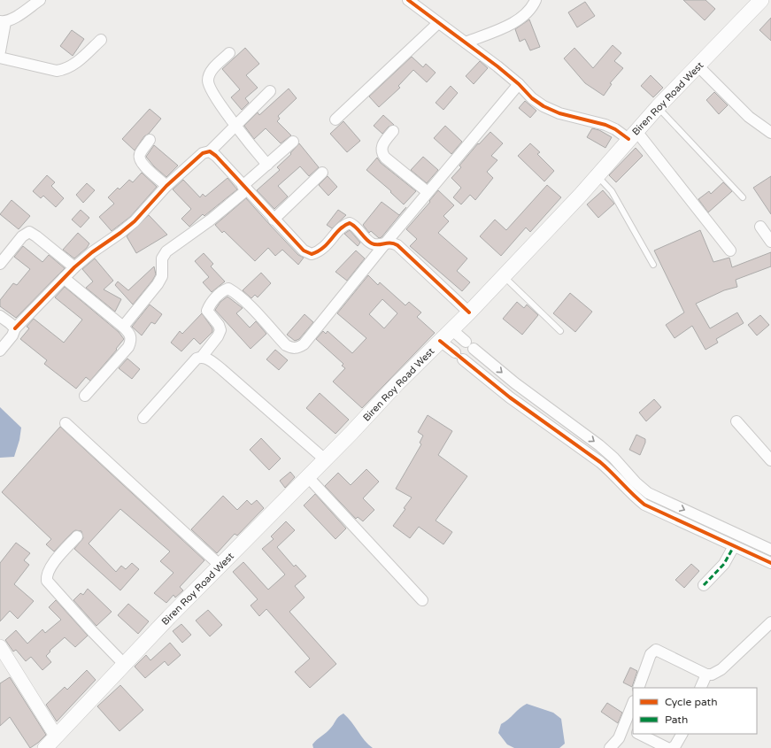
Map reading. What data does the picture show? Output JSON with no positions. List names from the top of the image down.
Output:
{
  "streets": {
    "main road": ["Biren Roy Road West"]
  },
  "legend": ["Cycle path", "Path"]
}
